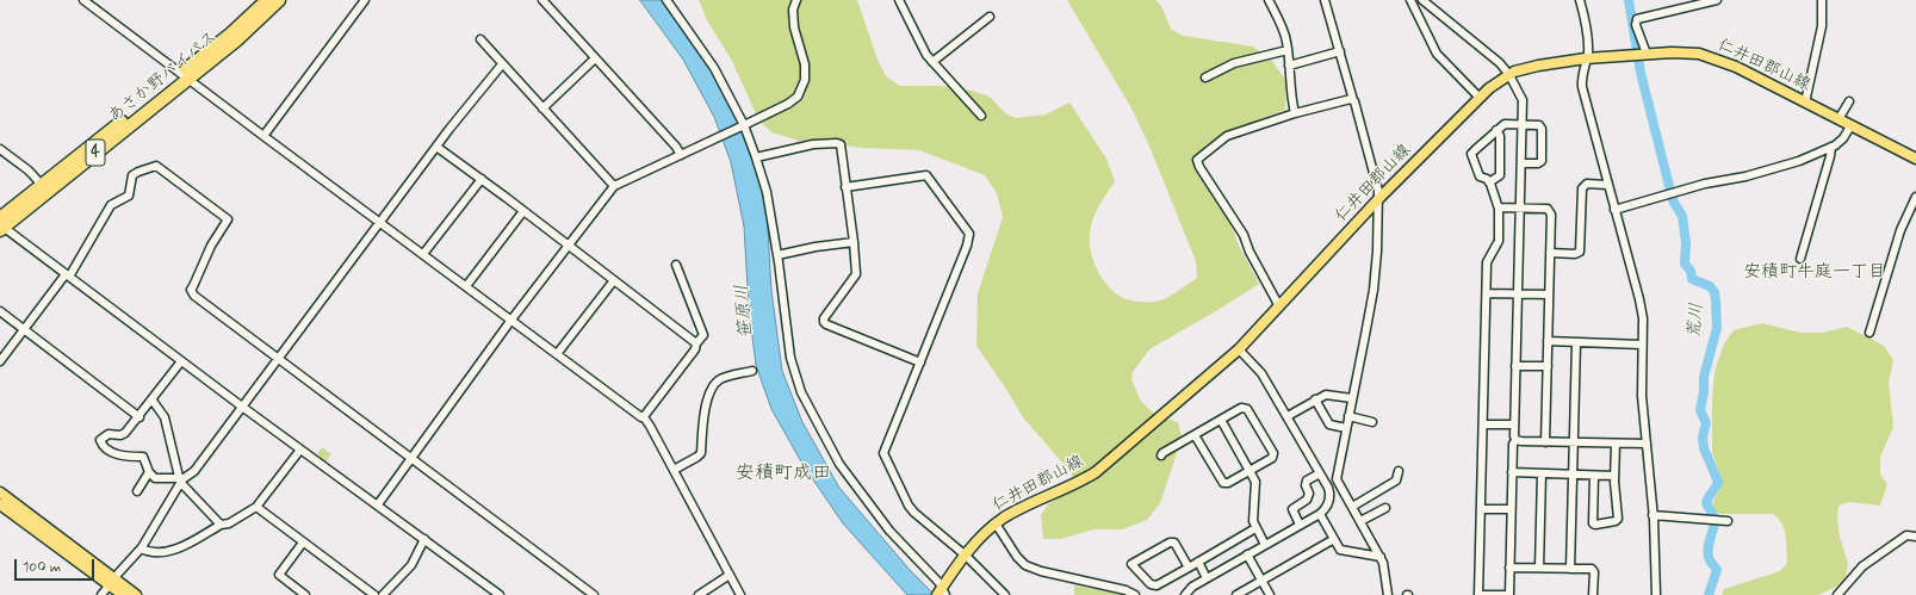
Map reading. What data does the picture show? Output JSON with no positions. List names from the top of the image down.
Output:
{
  "streets": {
    "highway": ["あさか野バイパス", "4"],
    "main road": ["仁井田郡山線"]
  },
  "districts": ["安積町牛庭一丁目", "安積町成田"],
  "water": ["笹原川", "荒川"],
  "scale_bar": "100 m"
}
